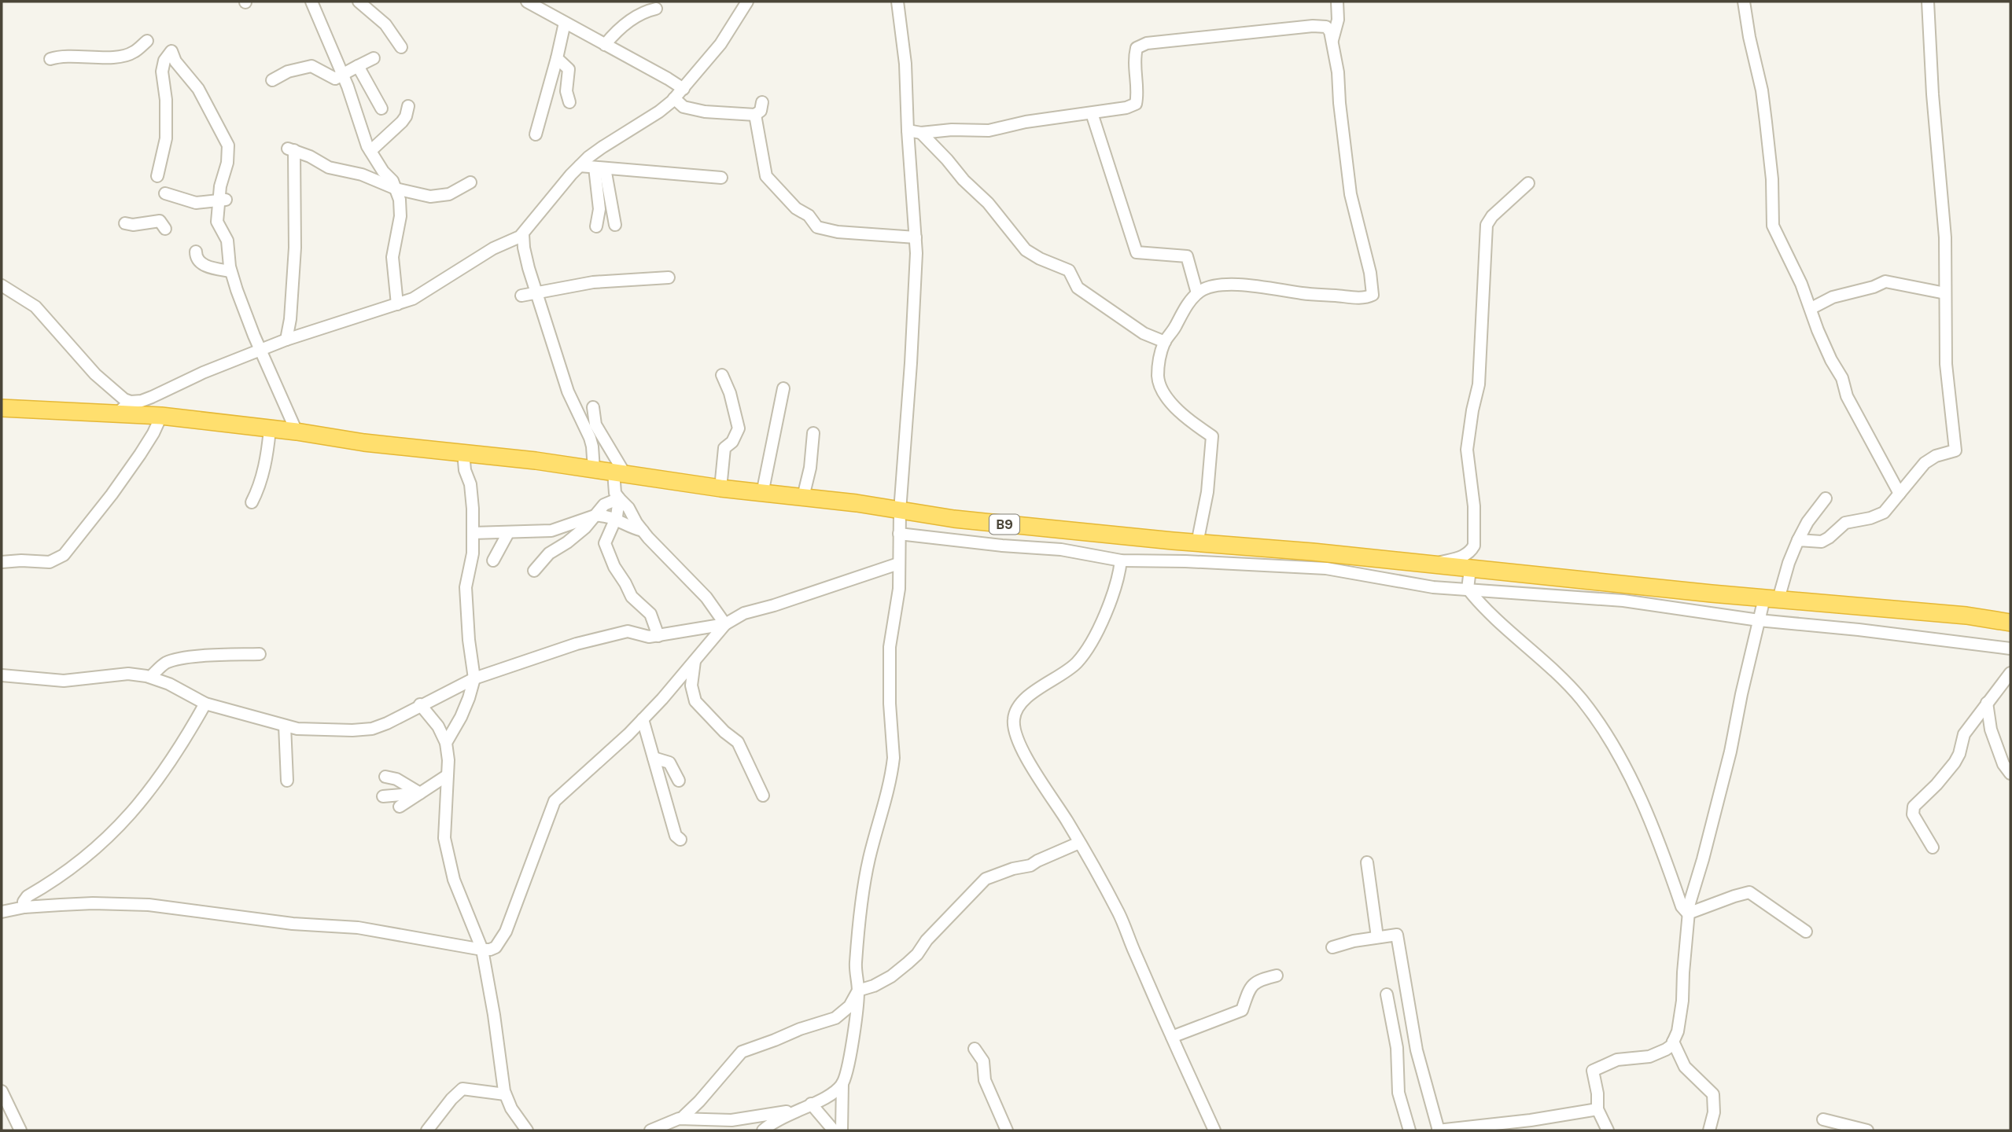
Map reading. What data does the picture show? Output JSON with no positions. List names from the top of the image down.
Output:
{
  "streets": {
    "highway": ["B9"]
  }
}
